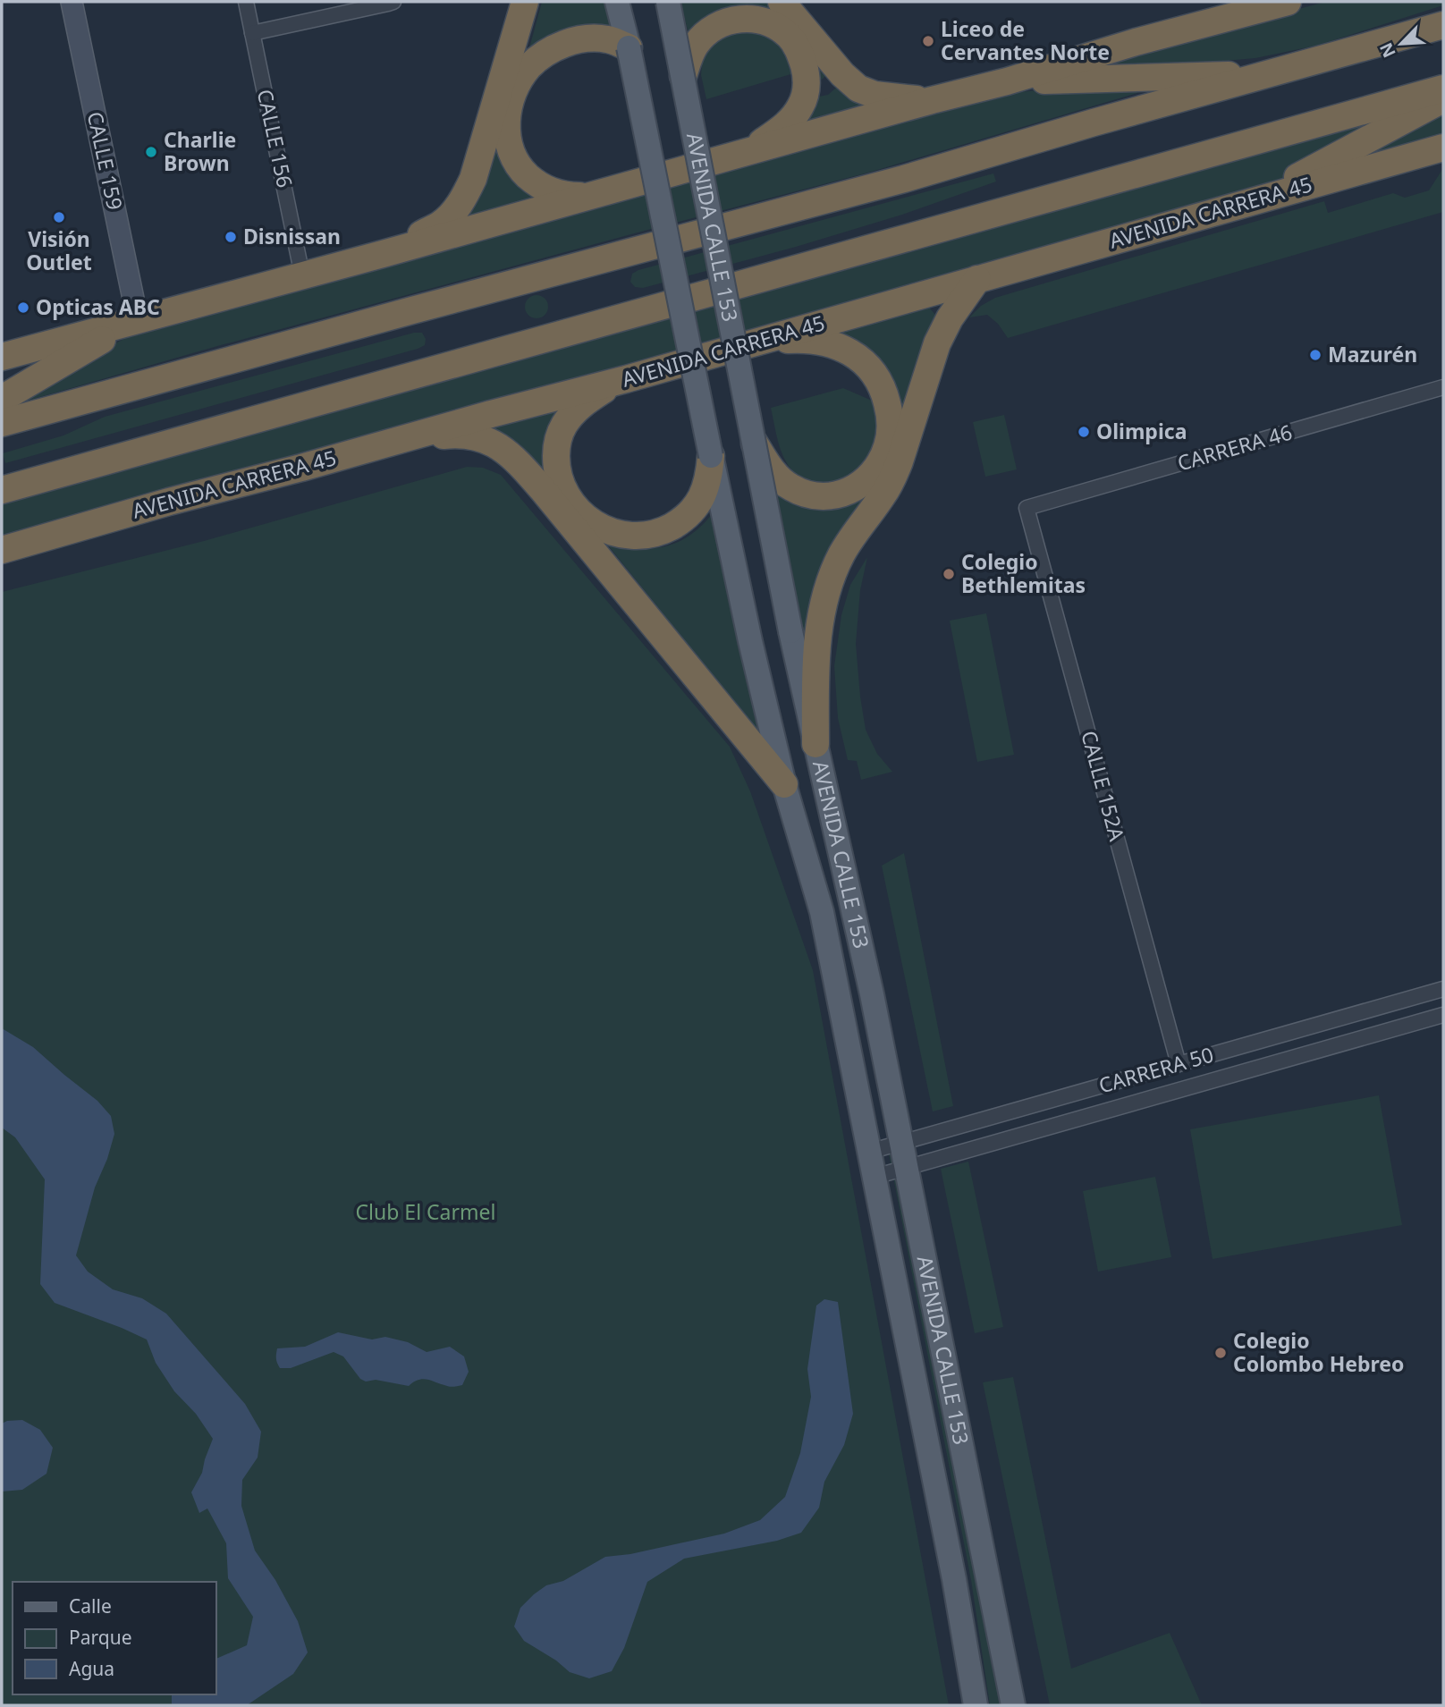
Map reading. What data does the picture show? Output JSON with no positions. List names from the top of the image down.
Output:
{
  "streets": {
    "highway": ["AVENIDA CARRERA 45"],
    "main road": ["AVENIDA CALLE 153"],
    "street": [
      "CALLE 156",
      "CALLE 159",
      "CARRERA 46",
      "CALLE 152A",
      "CARRERA 50"
    ]
  },
  "crossings": [
    ["AVENIDA CALLE 153", "CARRERA 50"],
    ["CARRERA 46", "CALLE 152A"],
    ["CALLE 152A", "CARRERA 50"]
  ],
  "parks": ["Club El Carmel"],
  "places": [
    "Liceo de Cervantes Norte",
    "Charlie Brown",
    "Visión Outlet",
    "Disnissan",
    "Opticas ABC",
    "Mazurén",
    "Olimpica",
    "Colegio Bethlemitas",
    "Colegio Colombo Hebreo"
  ],
  "legend": ["Calle", "Parque", "Agua"],
  "north": "bottom left"
}
